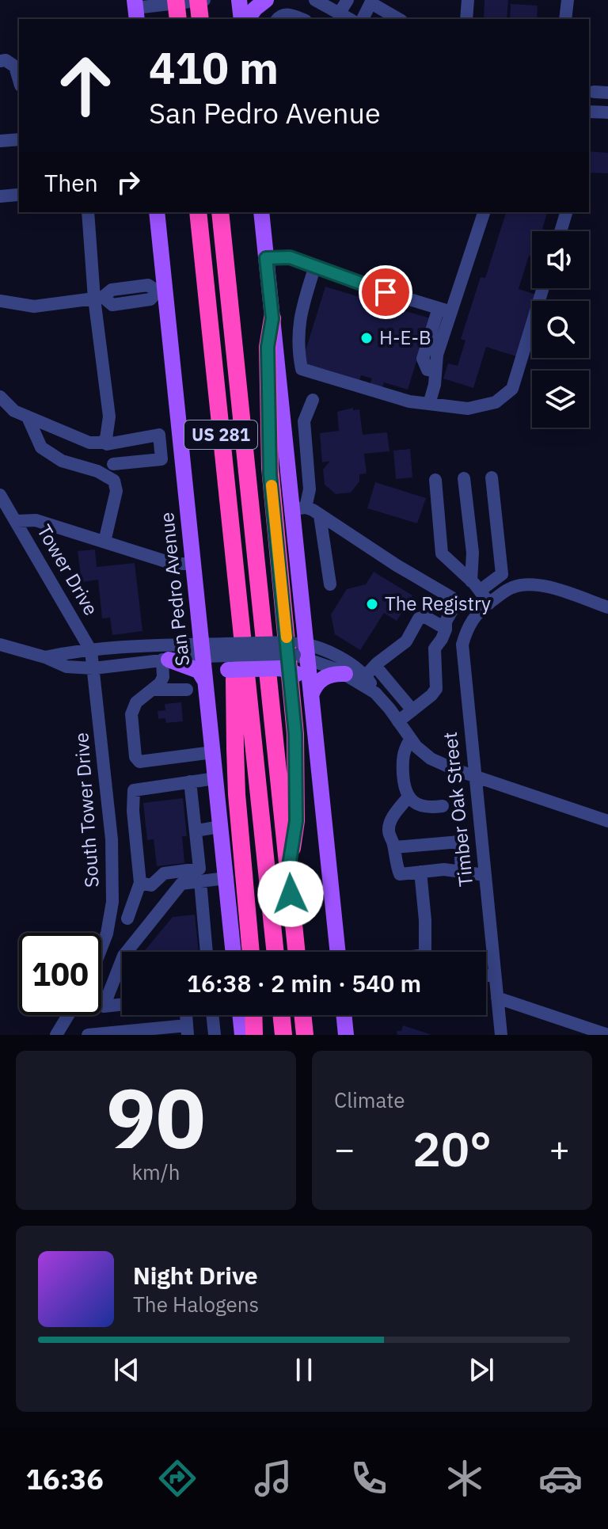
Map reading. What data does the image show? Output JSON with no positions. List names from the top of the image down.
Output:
{
  "streets": {
    "highway": ["US 281"],
    "main road": ["San Pedro Avenue"],
    "street": ["Tower Drive", "Timber Oak Street", "South Tower Drive"]
  },
  "crossings": [
    ["Tower Drive", "South Tower Drive"]
  ],
  "places": ["H-E-B", "The Registry"],
  "page": {
    "turn": ["410 m", "San Pedro Avenue"],
    "then": "Then",
    "limit": "100",
    "trip": "16:38 · 2 min · 540 m",
    "tile": [
      ["90", "km/h"],
      "Climate"
    ],
    "heat": ["−", "20°", "+"],
    "song": ["Night Drive", "The Halogens"],
    "tabs": "16:36"
  }
}
